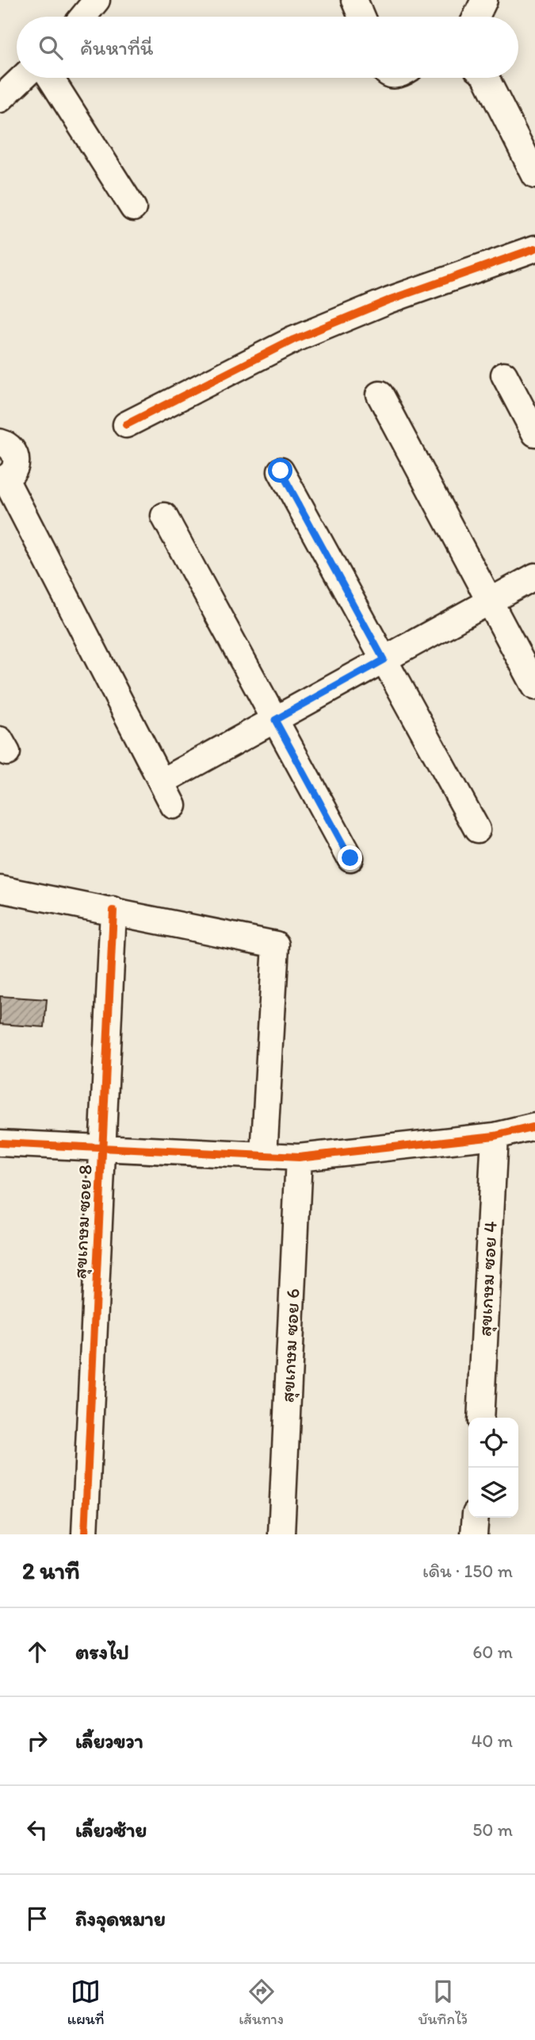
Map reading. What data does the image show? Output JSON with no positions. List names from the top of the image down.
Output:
{
  "streets": {
    "street": ["สุขเกษม ซอย 8", "สุขเกษม ซอย 4", "สุขเกษม ซอย 6"]
  },
  "page": {
    "search": "ค้นหาที่นี่",
    "heading": ["2 นาที", "เดิน · 150 m"],
    "list": [
      ["ตรงไป", "60 m"],
      ["เลี้ยวขวา", "40 m"],
      ["เลี้ยวซ้าย", "50 m"],
      "ถึงจุดหมาย"
    ],
    "nav": ["แผนที่", "เส้นทาง", "บันทึกไว้"]
  }
}
